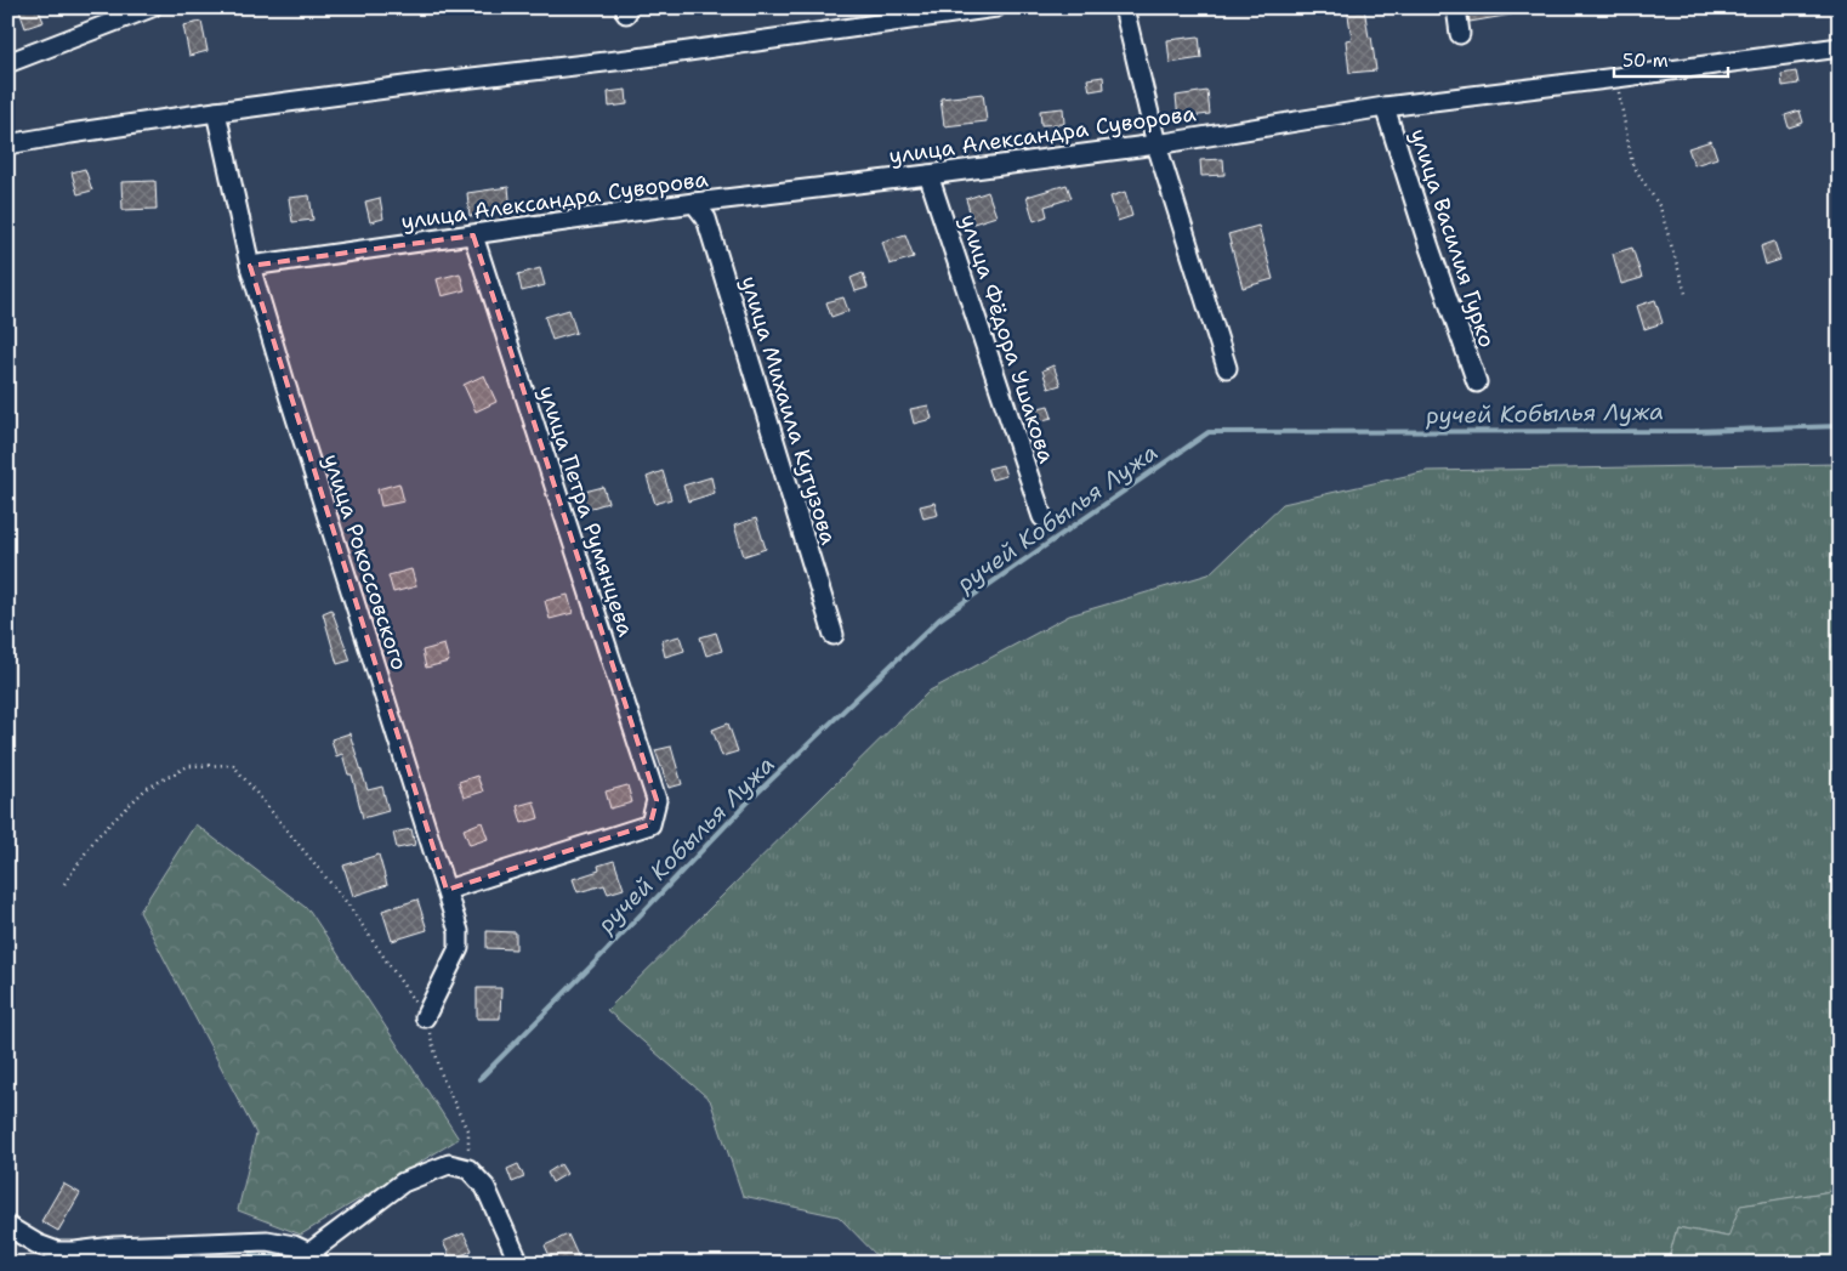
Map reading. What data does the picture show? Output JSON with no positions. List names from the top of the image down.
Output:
{
  "streets": {
    "street": [
      "улица Александра Суворова",
      "улица Василия Гурко",
      "улица Фёдора Ушакова",
      "улица Михаила Кутузова",
      "улица Петра Румянцева",
      "улица Рокоссовского"
    ]
  },
  "crossings": [
    ["улица Александра Суворова", "улица Василия Гурко"],
    ["улица Александра Суворова", "улица Фёдора Ушакова"],
    ["улица Александра Суворова", "улица Михаила Кутузова"],
    ["улица Александра Суворова", "улица Петра Румянцева"],
    ["улица Александра Суворова", "улица Рокоссовского"],
    ["улица Петра Румянцева", "улица Рокоссовского"]
  ],
  "water": ["ручей Кобылья Лужа"],
  "scale_bar": "50 m"
}
